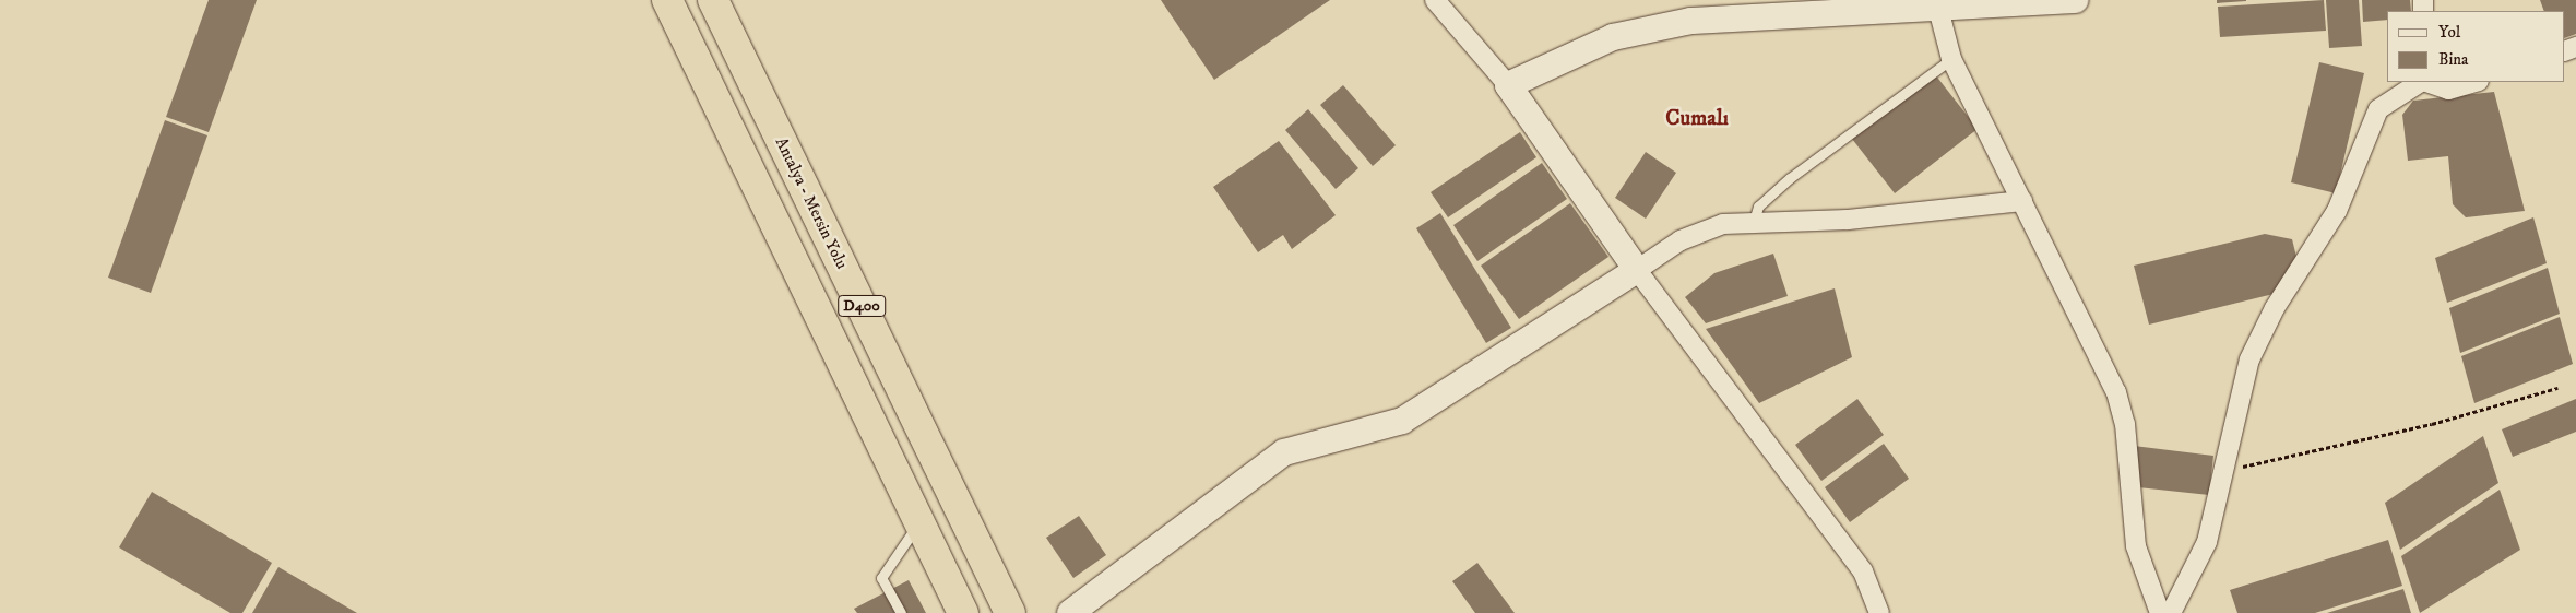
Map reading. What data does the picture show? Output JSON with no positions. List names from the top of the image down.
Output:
{
  "streets": {
    "highway": ["Antalya - Mersin Yolu", "D400"]
  },
  "districts": ["Cumalı"],
  "legend": ["Yol", "Bina"]
}
